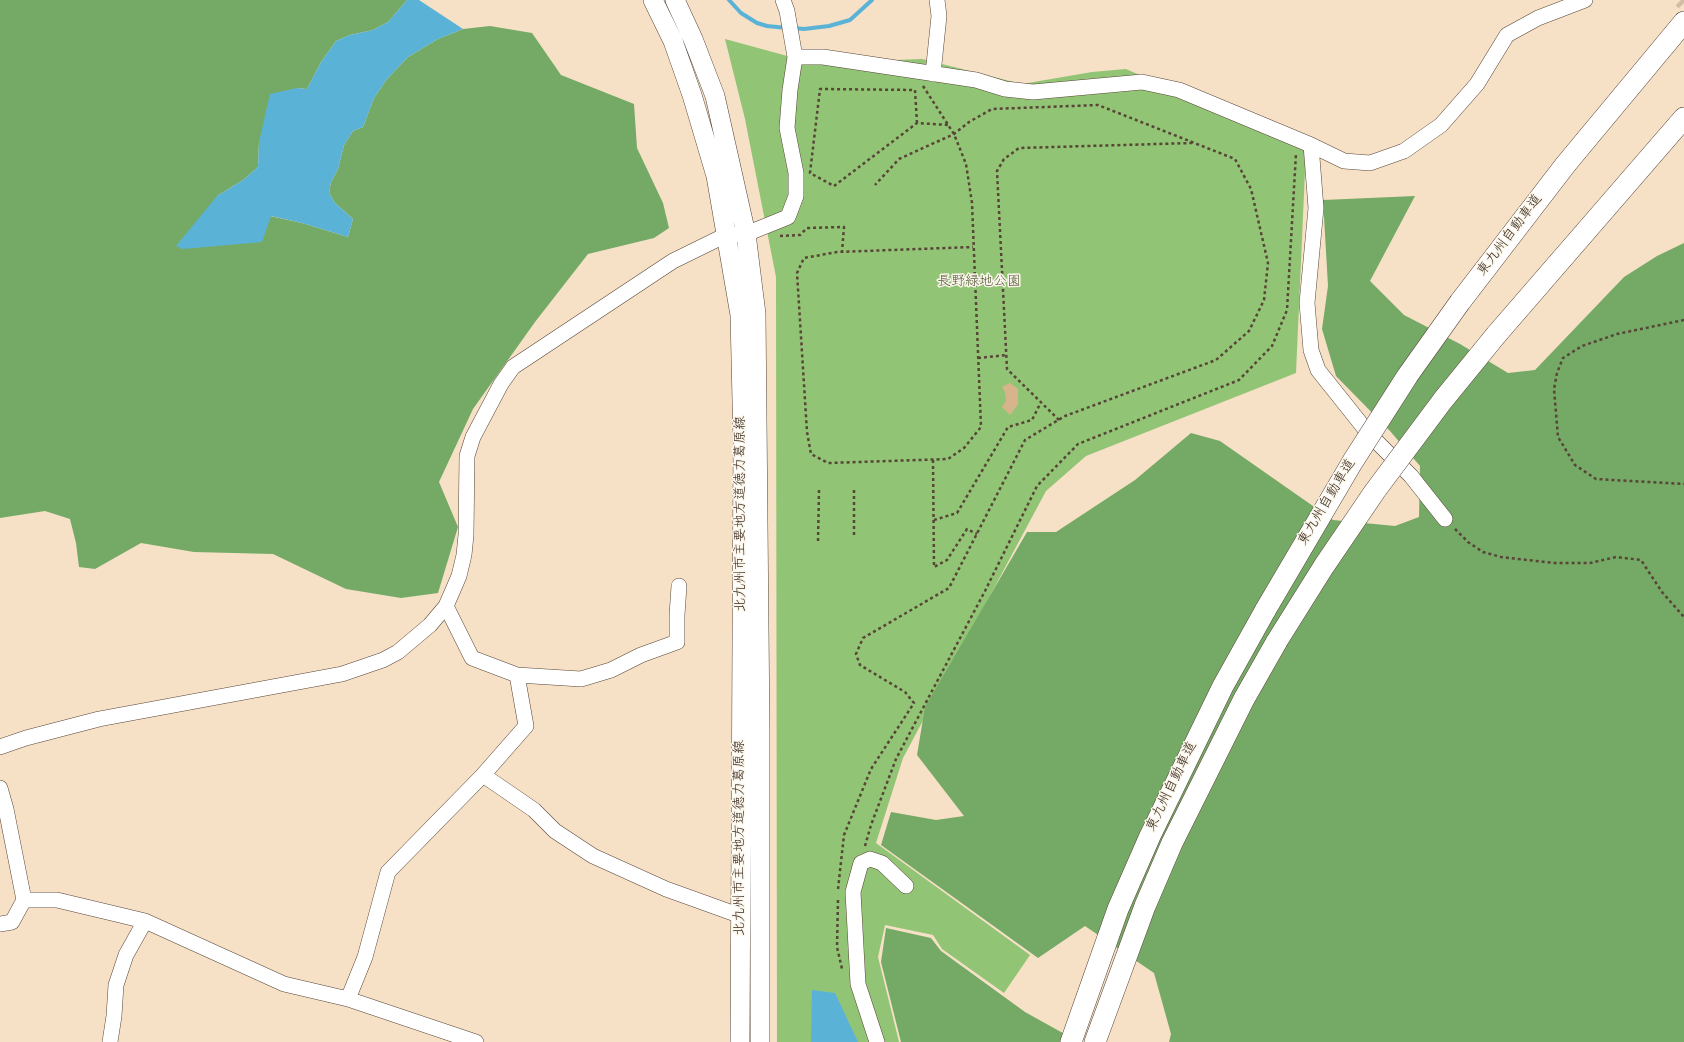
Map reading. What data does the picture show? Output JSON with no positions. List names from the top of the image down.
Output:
{
  "streets": {
    "highway": ["東九州自動車道"],
    "main road": ["北九州市主要地方道徳力葛原線"]
  },
  "parks": ["長野緑地公園"]
}
